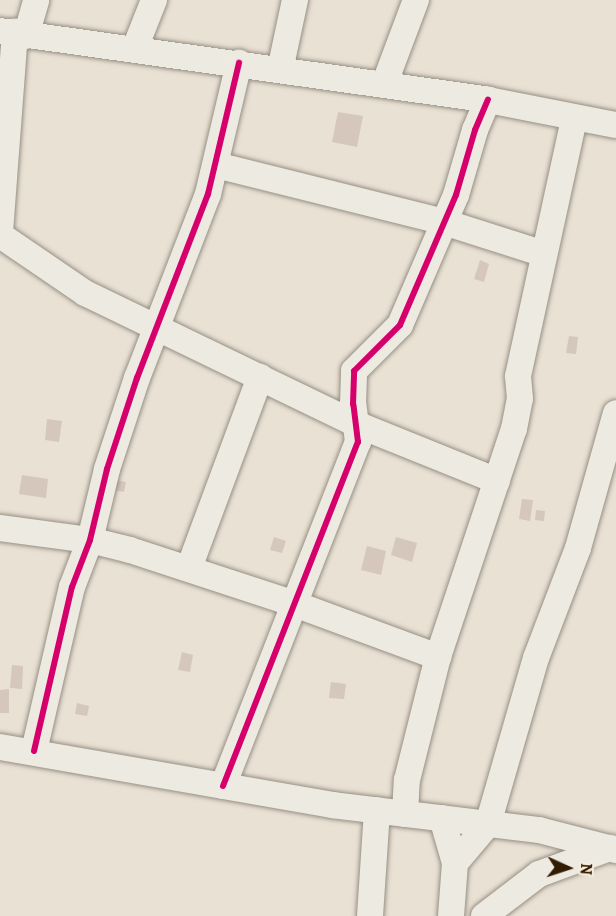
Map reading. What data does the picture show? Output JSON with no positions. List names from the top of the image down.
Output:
{
  "north": "right"
}
